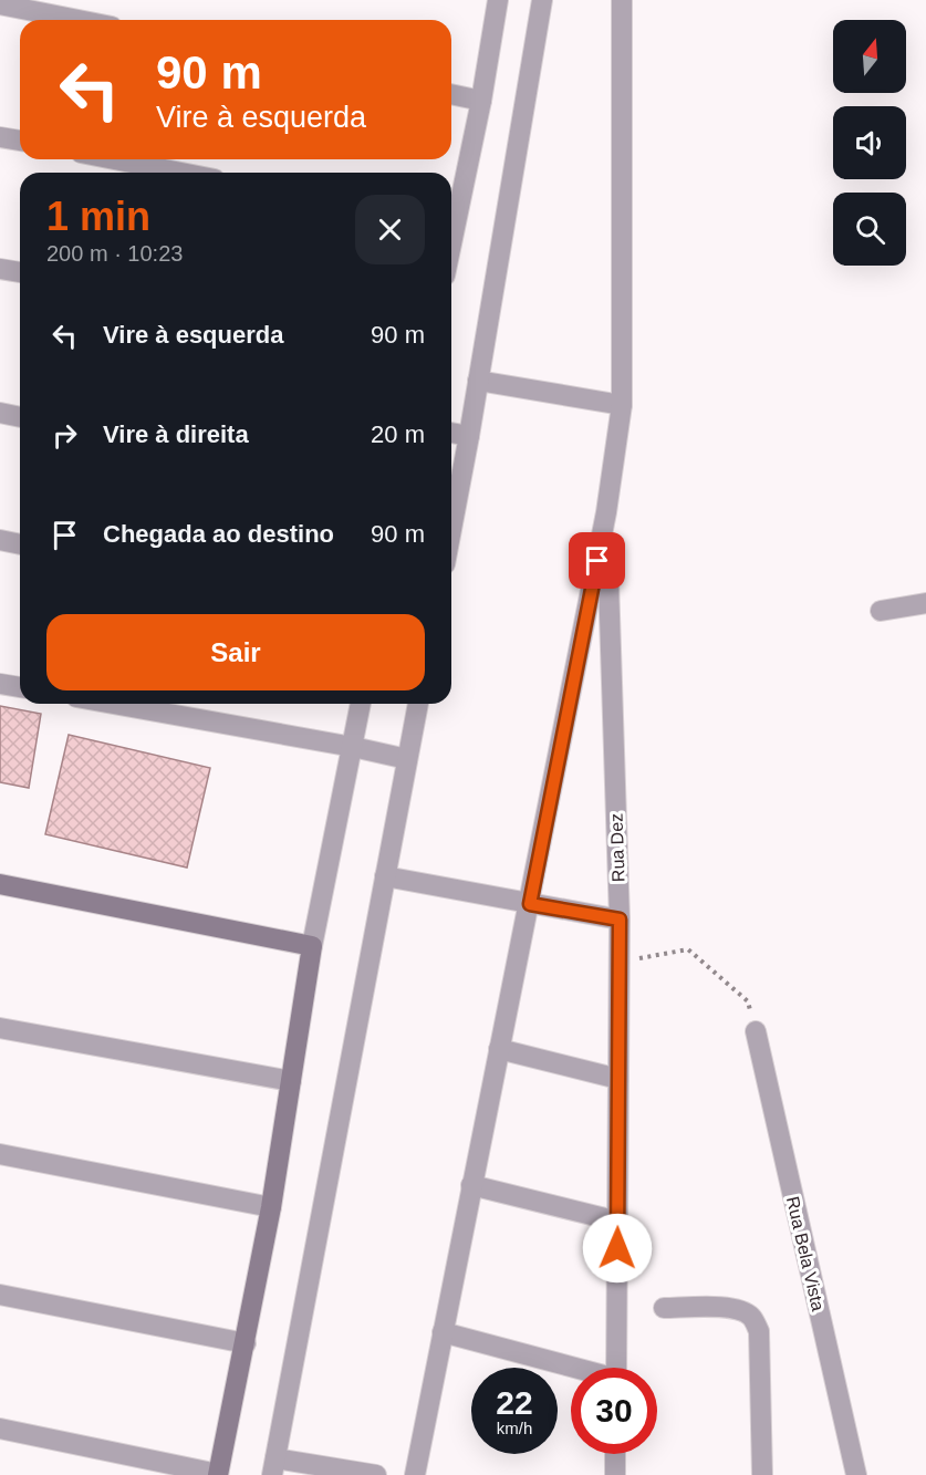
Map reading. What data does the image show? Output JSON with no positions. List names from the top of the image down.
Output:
{
  "streets": {
    "street": ["Rua Dez", "Rua Bela Vista"]
  },
  "north": "top",
  "page": {
    "turn": ["90 m", "Vire à esquerda"],
    "heading": ["1 min", "200 m · 10:23"],
    "list": [
      {
        "name": "Vire à esquerda",
        "value": "90 m"
      },
      {
        "name": "Vire à direita",
        "value": "20 m"
      },
      {
        "name": "Chegada ao destino",
        "value": "90 m"
      }
    ],
    "buttons": "Sair",
    "speed": "22 km/h",
    "limit": "30"
  }
}
